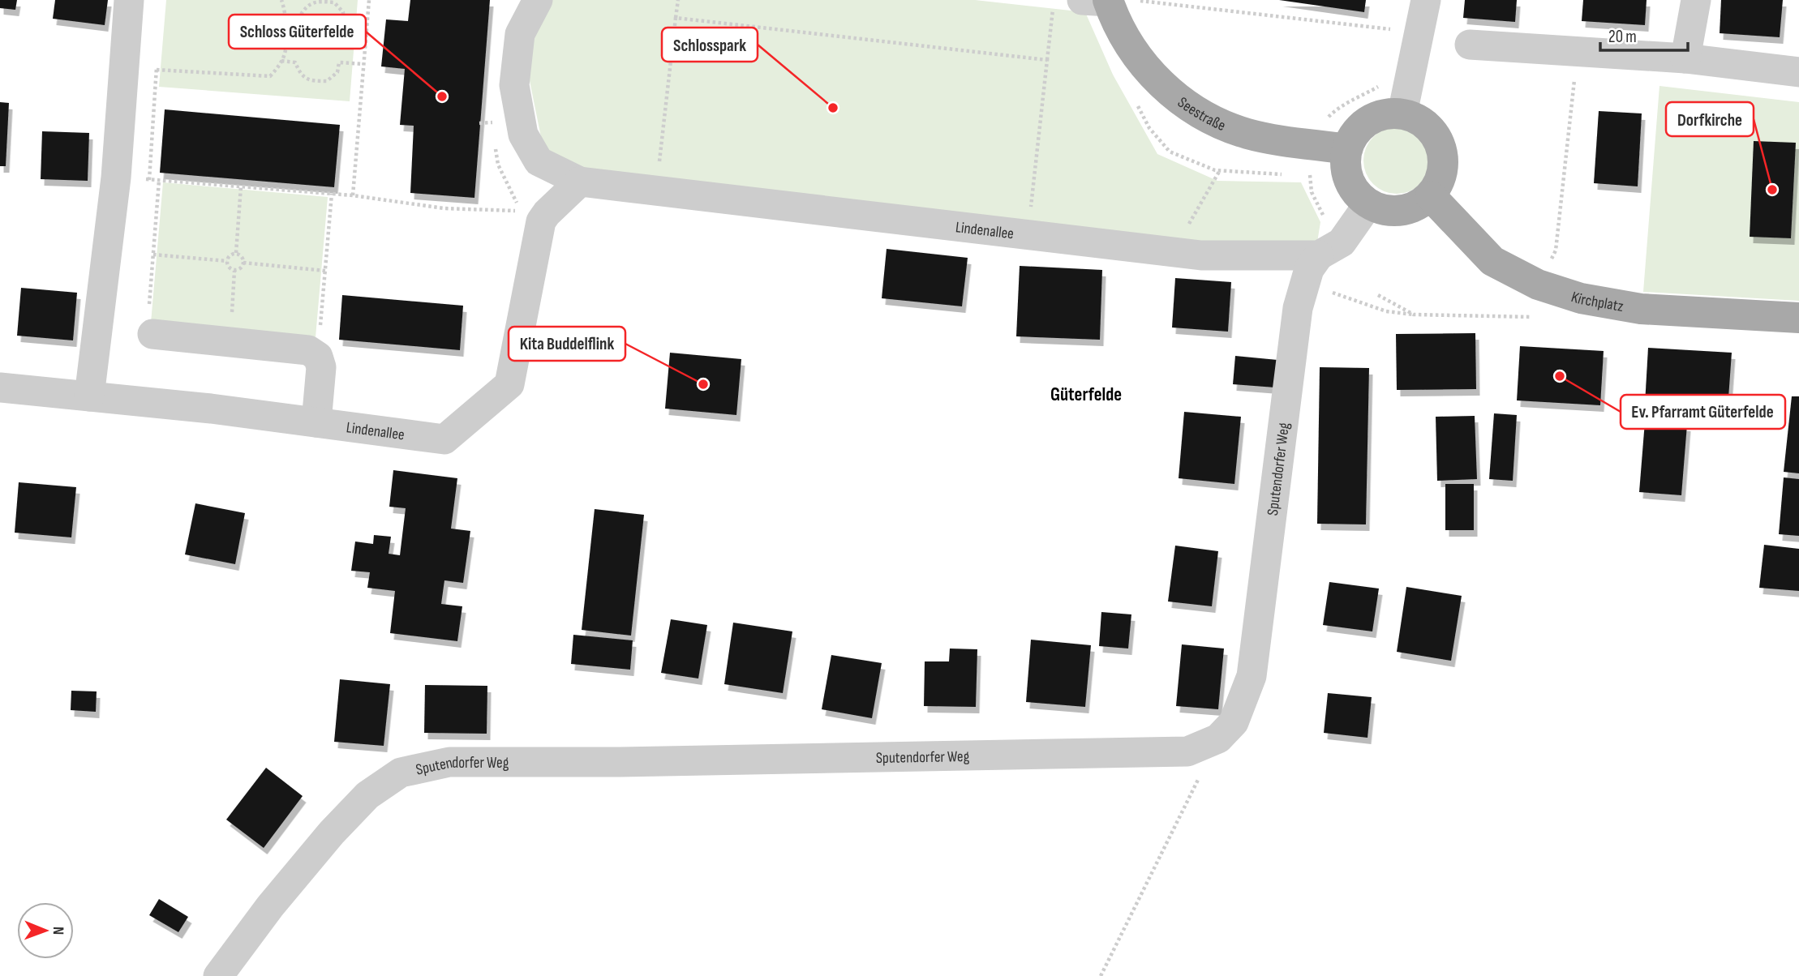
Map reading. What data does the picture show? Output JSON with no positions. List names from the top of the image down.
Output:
{
  "streets": {
    "main road": ["Seestraße", "Kirchplatz"],
    "street": ["Lindenallee", "Sputendorfer Weg"]
  },
  "crossings": [
    ["Seestraße", "Kirchplatz"],
    ["Lindenallee", "Sputendorfer Weg"]
  ],
  "districts": ["Güterfelde"],
  "places": [
    "Schloss Güterfelde",
    "Schlosspark",
    "Dorfkirche",
    "Ev. Pfarramt Güterfelde",
    "Kita Buddelflink"
  ],
  "scale_bar": "20 m",
  "north": "right"
}
